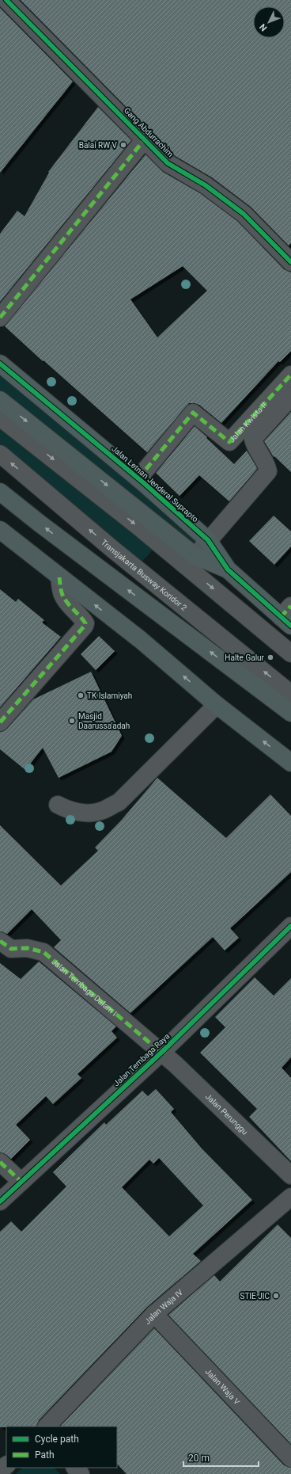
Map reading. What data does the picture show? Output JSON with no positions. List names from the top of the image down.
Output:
{
  "streets": {
    "main road": ["Jalan Letnan Jenderal Suprapto"],
    "street": [
      "Gang Abdurrachim",
      "Jalan Kwista II",
      "Transjakarta Busway Koridor 2",
      "Jalan Tembaga Dalam I",
      "Jalan Tembaga Raya",
      "Jalan Perunggu",
      "Jalan Waja IV",
      "Jalan Waja V"
    ]
  },
  "crossings": [
    ["Jalan Kwista II", "Jalan Letnan Jenderal Suprapto"],
    ["Jalan Tembaga Dalam I", "Jalan Tembaga Raya"],
    ["Jalan Tembaga Dalam I", "Jalan Perunggu"],
    ["Jalan Tembaga Raya", "Jalan Perunggu"],
    ["Jalan Waja IV", "Jalan Waja V"]
  ],
  "places": [
    "Balai RW V",
    "Halte Galur",
    "TK Islamiyah",
    "Masjid Daarussa'adah",
    "STIE JIC"
  ],
  "legend": ["Cycle path", "Path"],
  "scale_bar": "20 m",
  "north": "bottom left"
}
